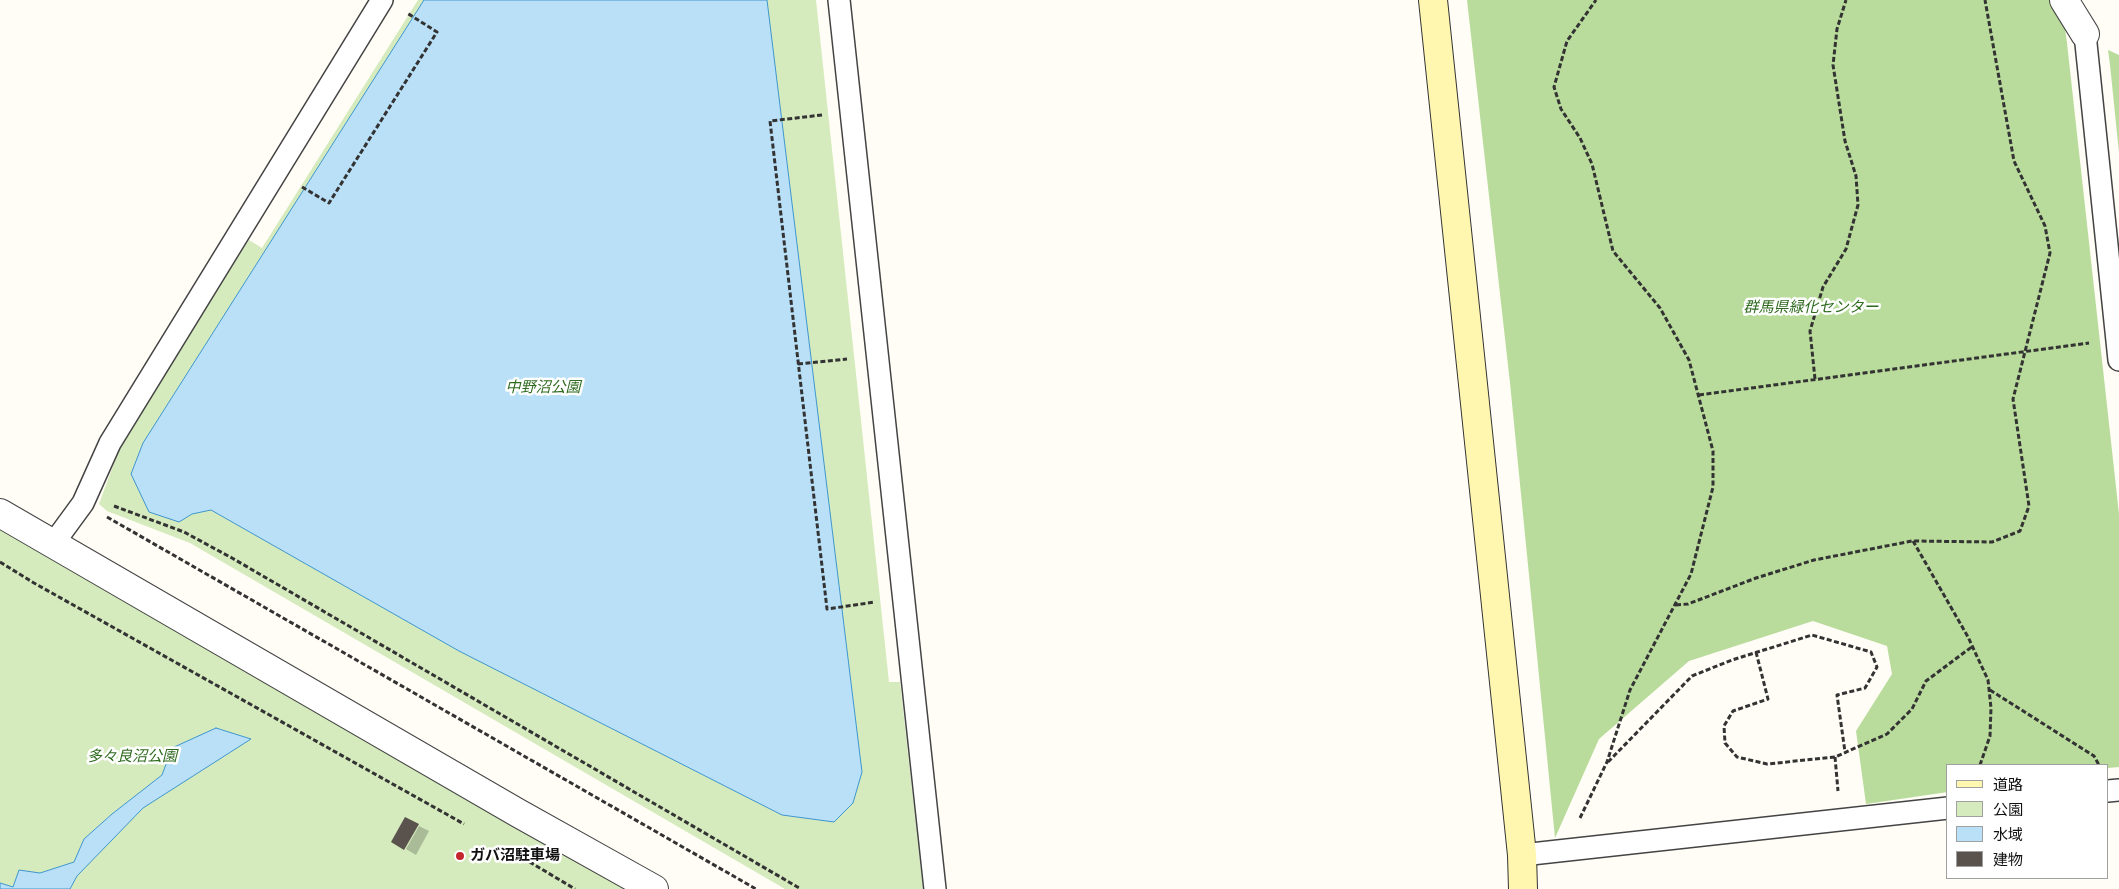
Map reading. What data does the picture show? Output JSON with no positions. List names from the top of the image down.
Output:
{
  "parks": ["群馬県緑化センター", "中野沼公園", "多々良沼公園"],
  "places": ["ガバ沼駐車場"],
  "legend": [
    "道路",
    "公園",
    "水域",
    "建物"
  ]
}
